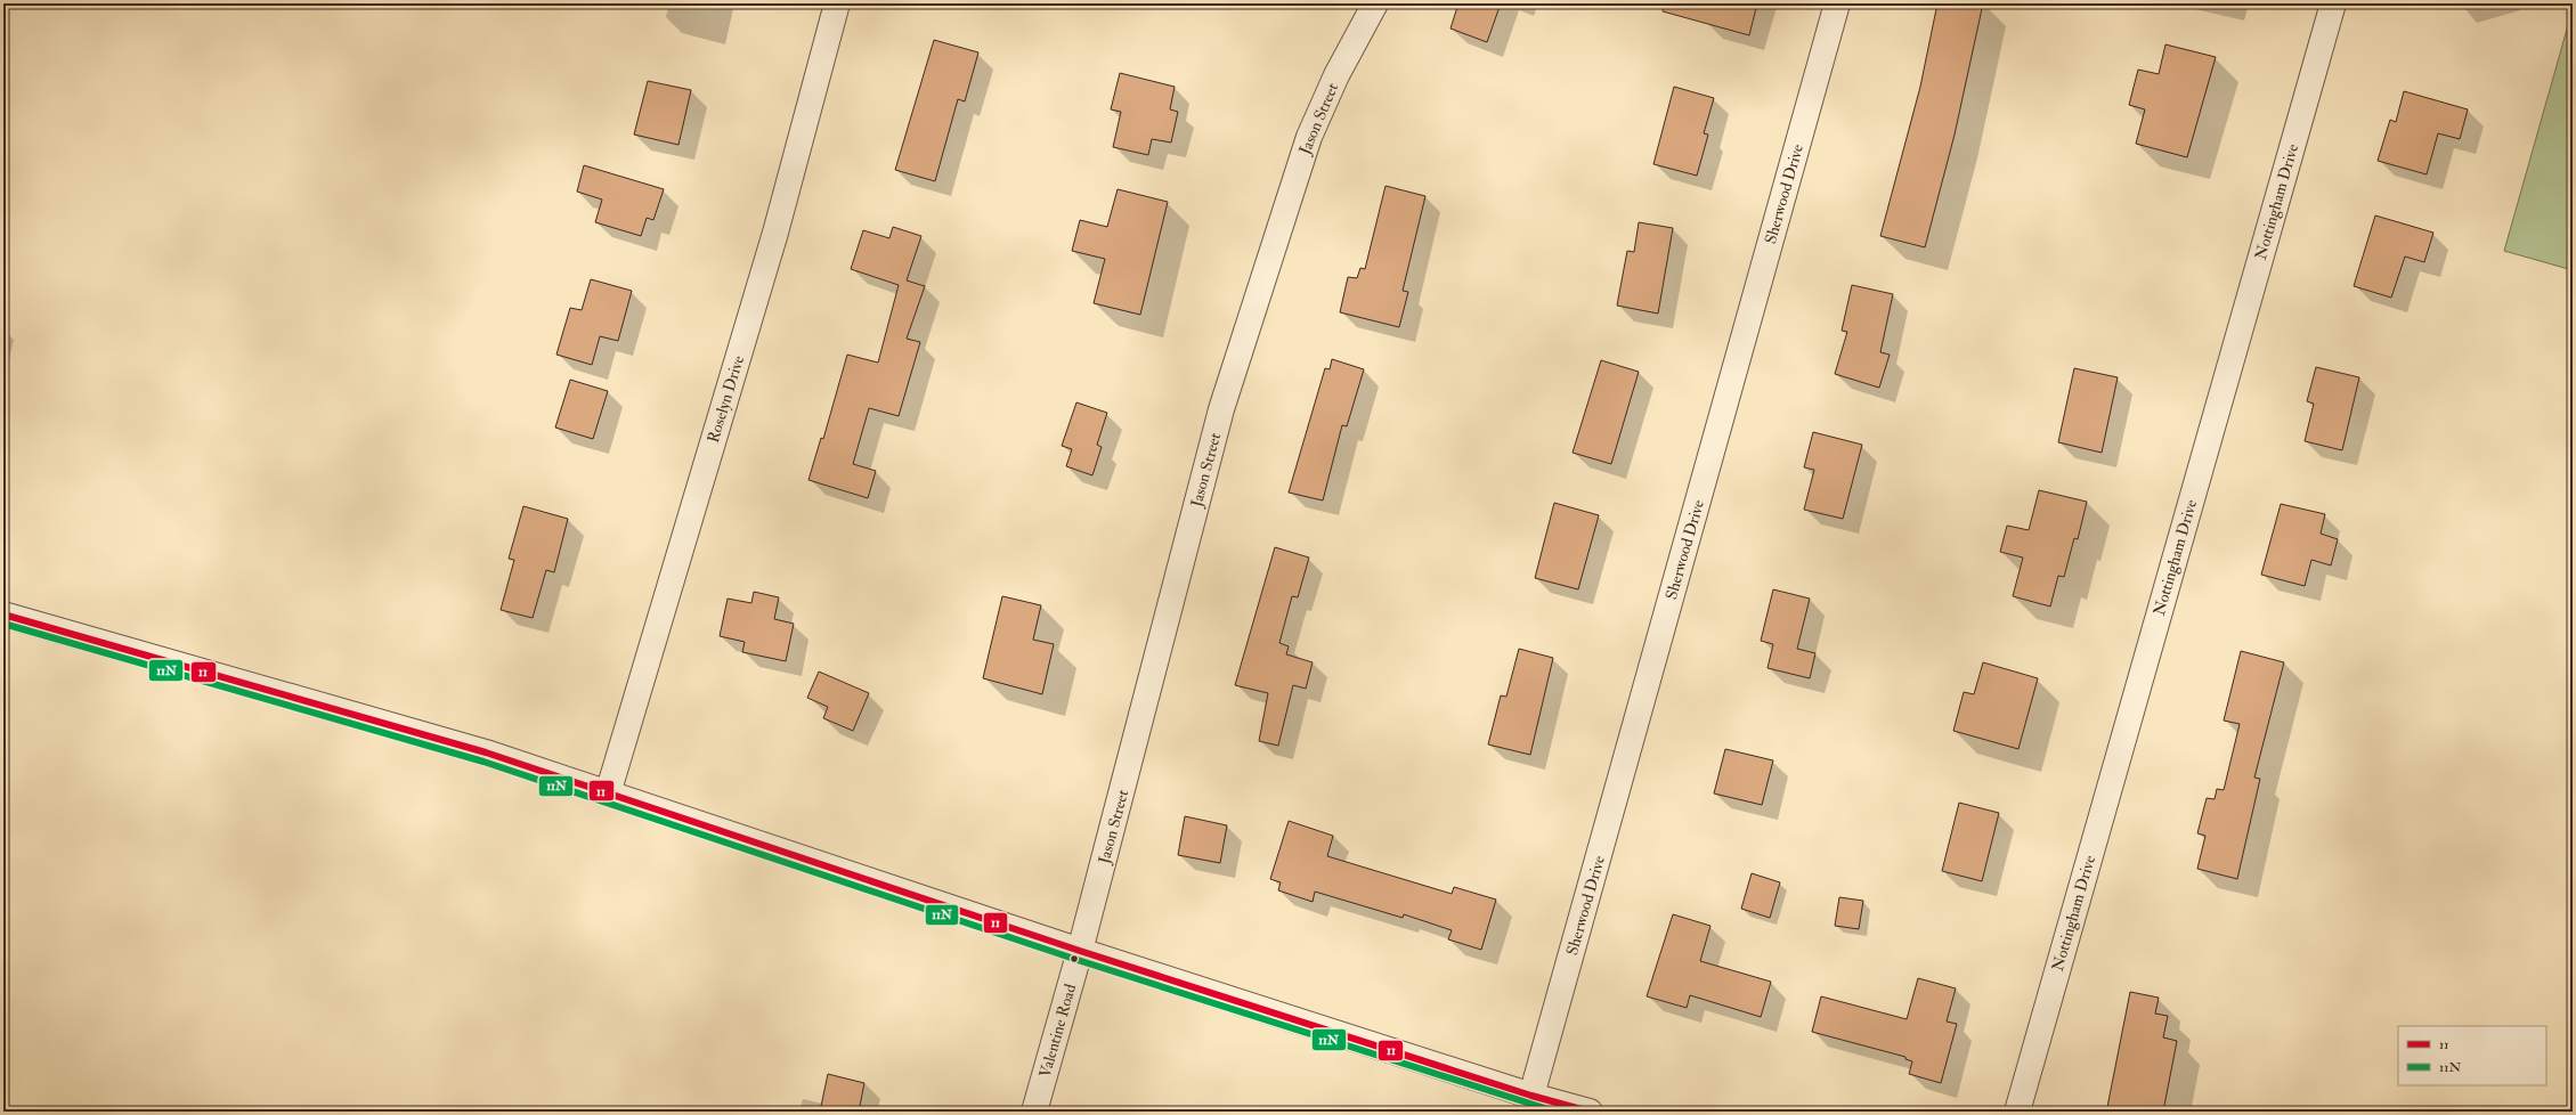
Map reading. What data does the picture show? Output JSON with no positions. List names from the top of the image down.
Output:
{
  "streets": {
    "street": [
      "Jason Street",
      "Sherwood Drive",
      "Nottingham Drive",
      "Roselyn Drive",
      "Valentine Road"
    ]
  },
  "crossings": [
    ["Jason Street", "Valentine Road"]
  ],
  "lines": ["transit line 11", "transit line 11N"],
  "legend": ["11", "11N"]
}
